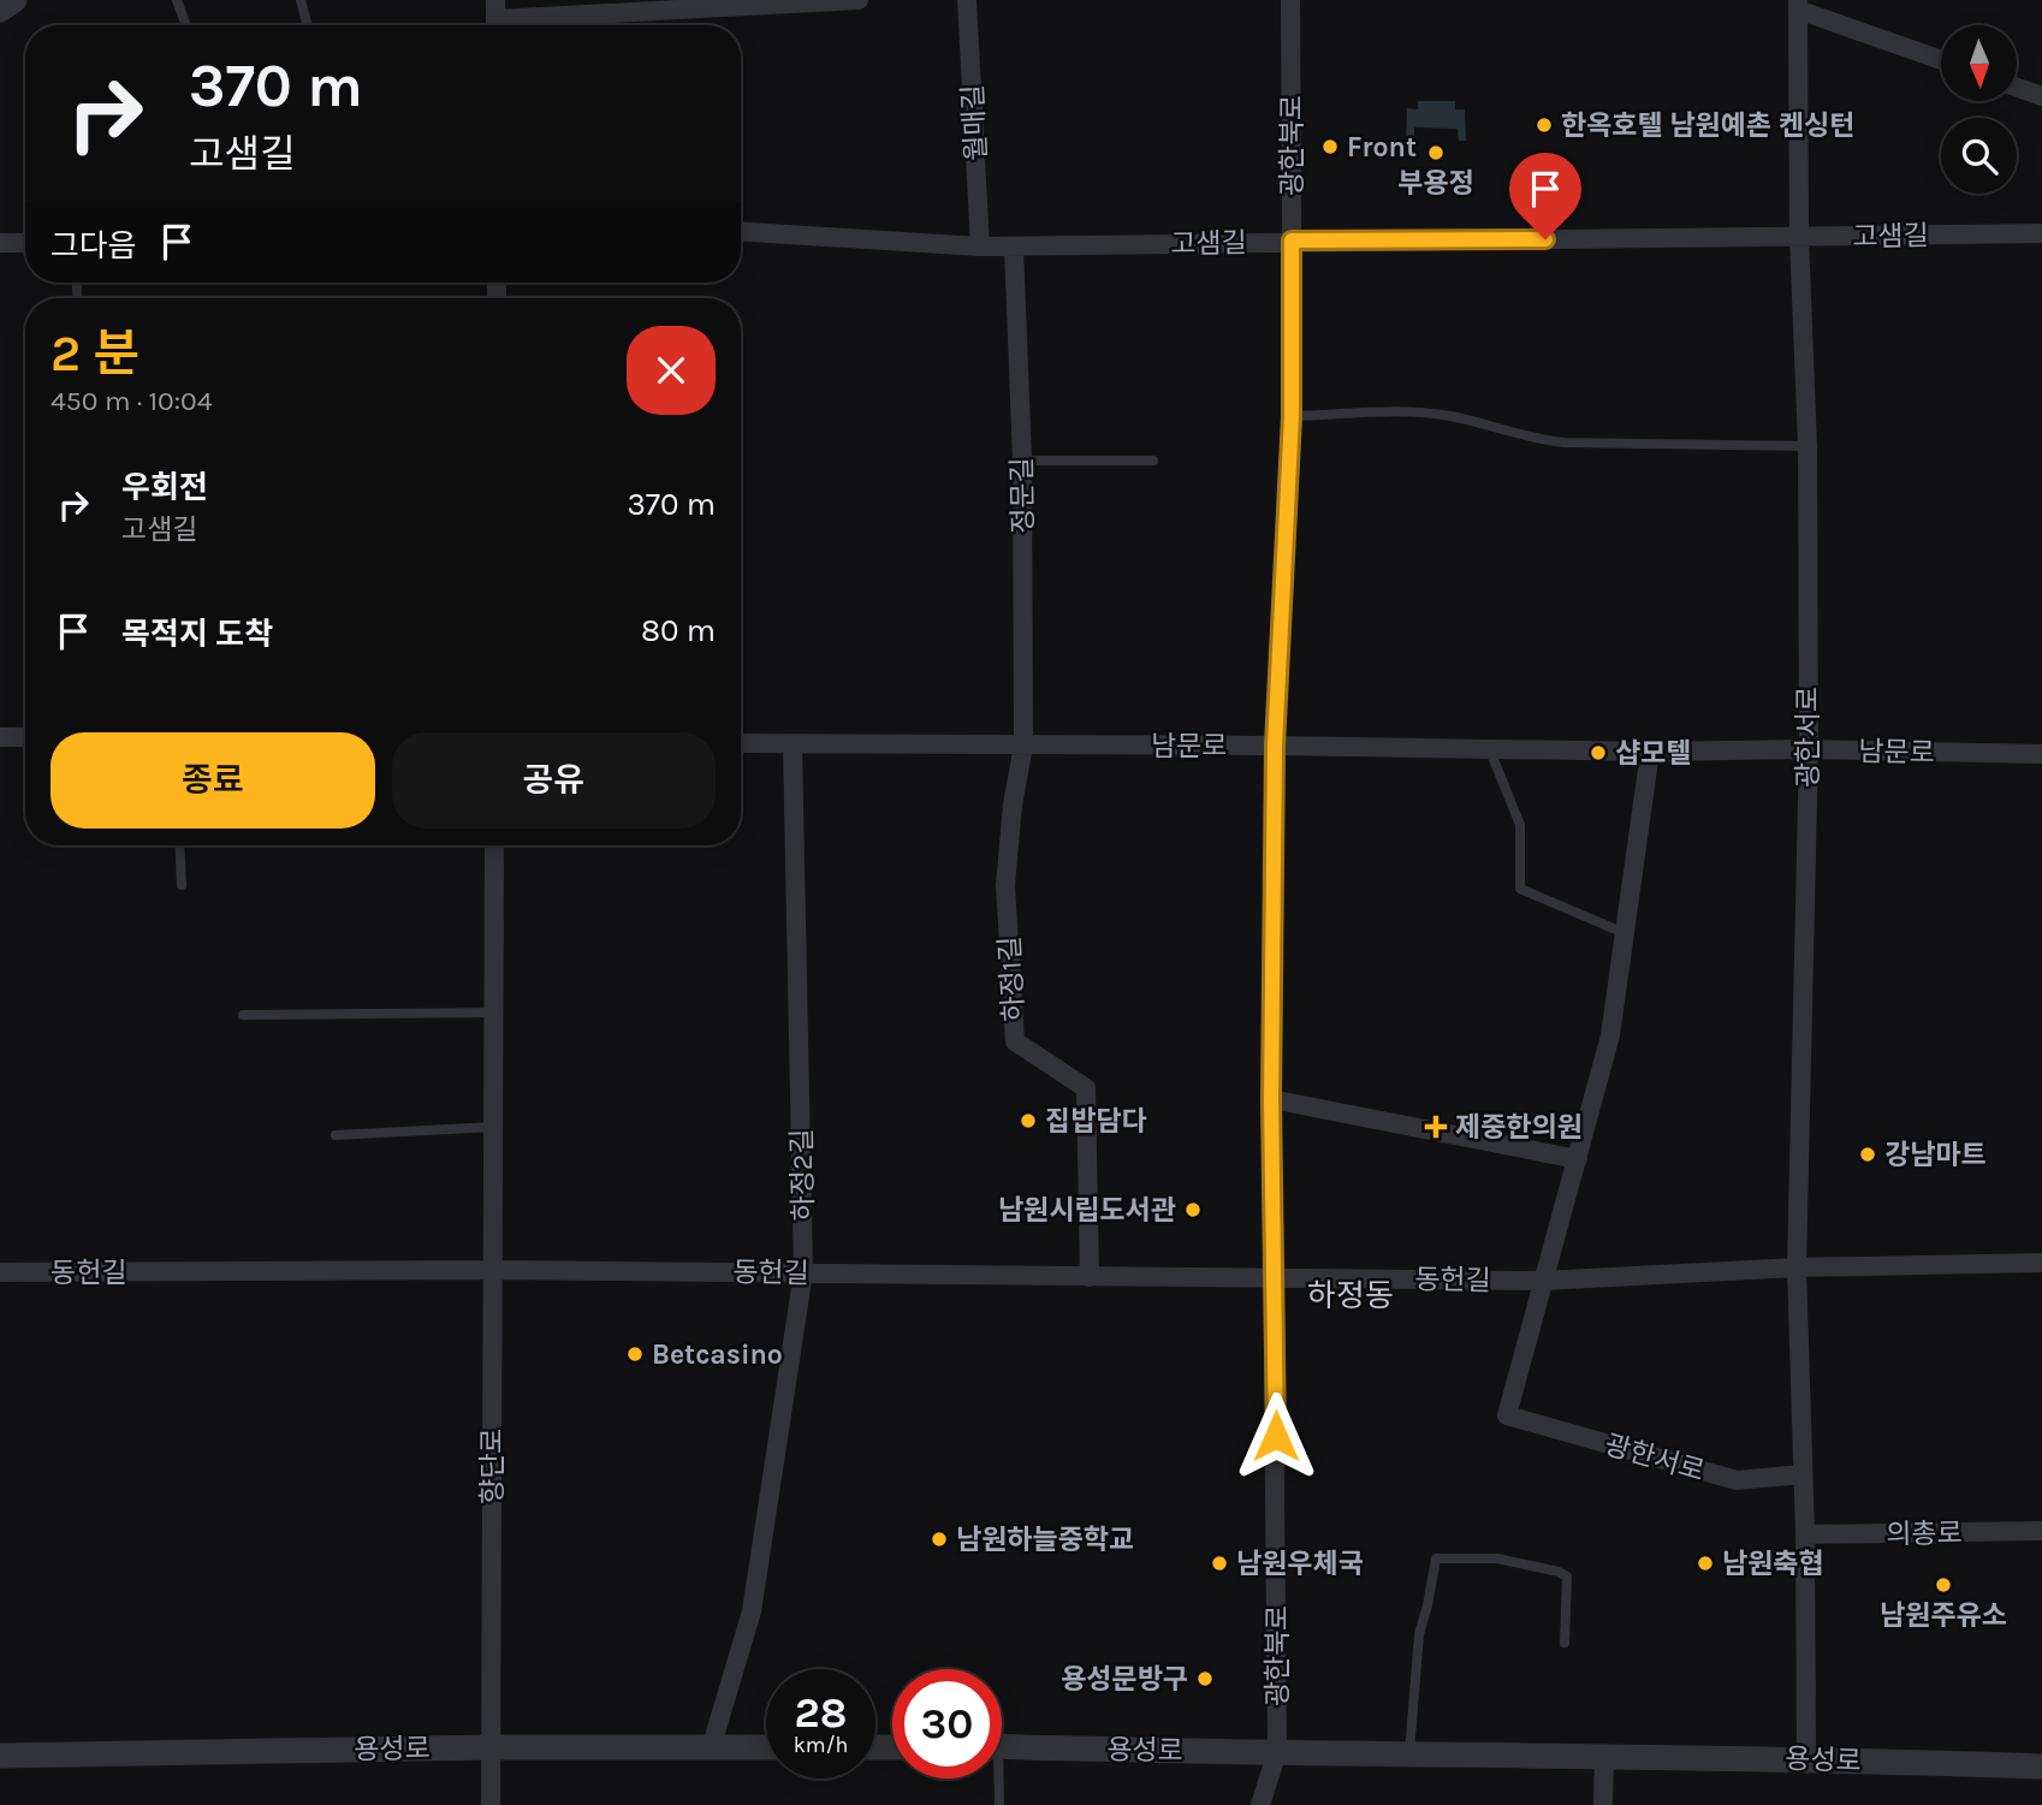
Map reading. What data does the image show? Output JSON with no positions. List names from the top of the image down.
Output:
{
  "streets": {
    "street": [
      "월매길",
      "광한북로",
      "고샘길",
      "정문길",
      "광한서로",
      "남문로",
      "하정1길",
      "하정2길",
      "동헌길",
      "향단로",
      "의총로",
      "용성로"
    ]
  },
  "crossings": [
    ["월매길", "고샘길"],
    ["광한북로", "고샘길"],
    ["광한북로", "남문로"],
    ["광한북로", "동헌길"],
    ["광한북로", "용성로"],
    ["고샘길", "정문길"],
    ["고샘길", "광한서로"],
    ["정문길", "남문로"],
    ["정문길", "하정1길"],
    ["광한서로", "남문로"],
    ["광한서로", "동헌길"],
    ["광한서로", "의총로"],
    ["광한서로", "용성로"],
    ["남문로", "하정1길"],
    ["남문로", "하정2길"],
    ["하정1길", "동헌길"],
    ["하정2길", "동헌길"],
    ["하정2길", "용성로"],
    ["동헌길", "향단로"],
    ["향단로", "용성로"]
  ],
  "districts": ["하정동"],
  "places": {
    "other": [
      "한옥호텔 남원예촌 켄싱턴",
      "Front",
      "부용정",
      "샵모텔",
      "집밥담다",
      "강남마트",
      "남원시립도서관",
      "Betcasino",
      "남원하늘중학교",
      "남원우체국",
      "남원축협",
      "남원주유소",
      "용성문방구"
    ],
    "health": ["제중한의원"]
  },
  "north": "bottom",
  "page": {
    "turn": ["370 m", "고샘길"],
    "then": "그다음",
    "heading": ["2 분", "450 m · 10:04"],
    "list": [
      {
        "name": "우회전",
        "note": "고샘길",
        "value": "370 m"
      },
      {
        "name": "목적지 도착",
        "value": "80 m"
      }
    ],
    "buttons": ["종료", "공유"],
    "speed": "28 km/h",
    "limit": "30"
  }
}
